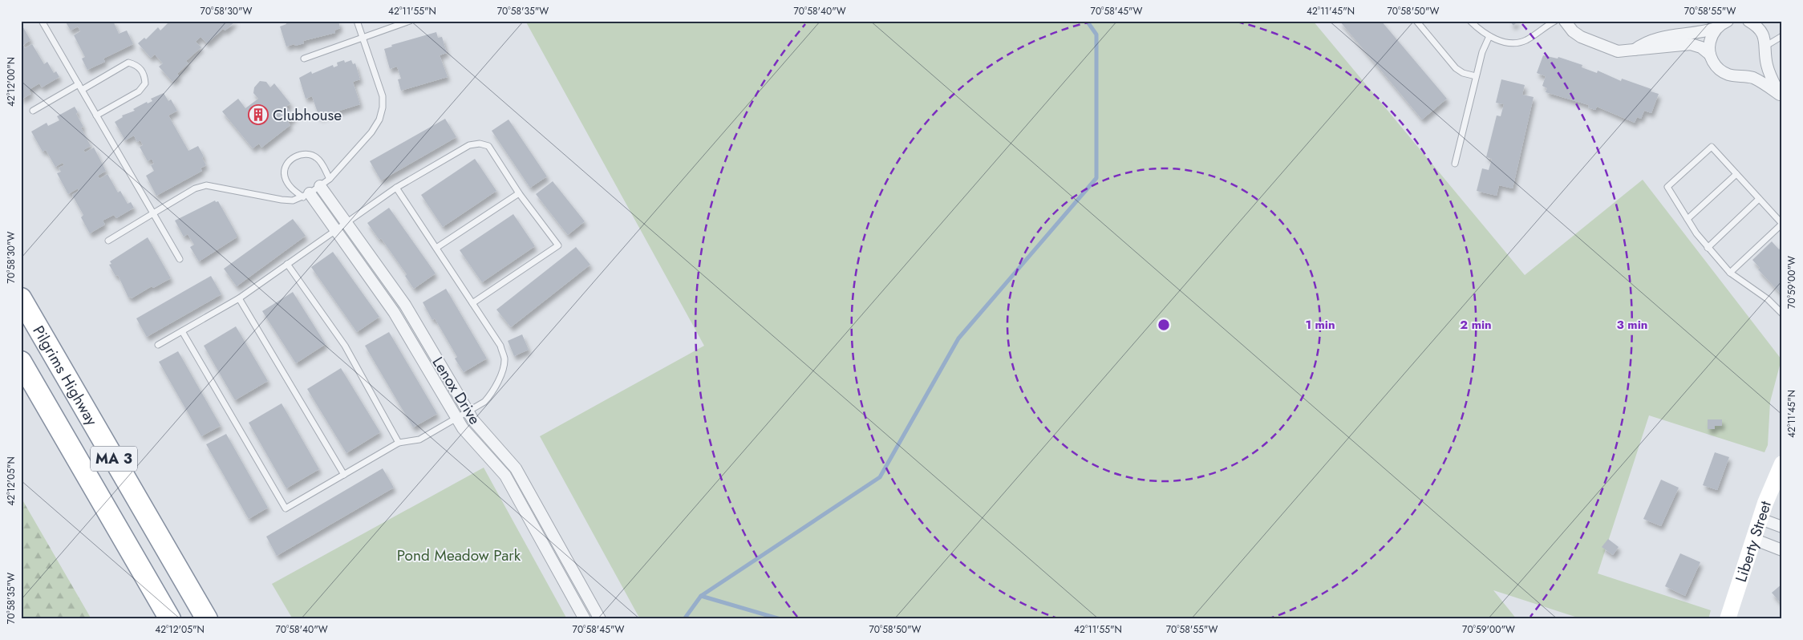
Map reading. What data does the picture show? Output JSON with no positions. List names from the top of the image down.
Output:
{
  "streets": {
    "highway": ["Pilgrims Highway", "MA 3"],
    "main road": ["Liberty Street"],
    "street": ["Lenox Drive"]
  },
  "parks": ["Pond Meadow Park"],
  "places": {
    "building": ["Clubhouse"]
  },
  "coordinates": [
    "70°58'30\"W",
    "42°11'55\"N",
    "70°58'35\"W",
    "70°58'40\"W",
    "70°58'45\"W",
    "42°11'45\"N",
    "70°58'50\"W",
    "70°58'55\"W",
    "42°12'00\"N",
    "70°59'00\"W",
    "42°12'05\"N"
  ],
  "rings": ["1 min", "2 min", "3 min"]
}
